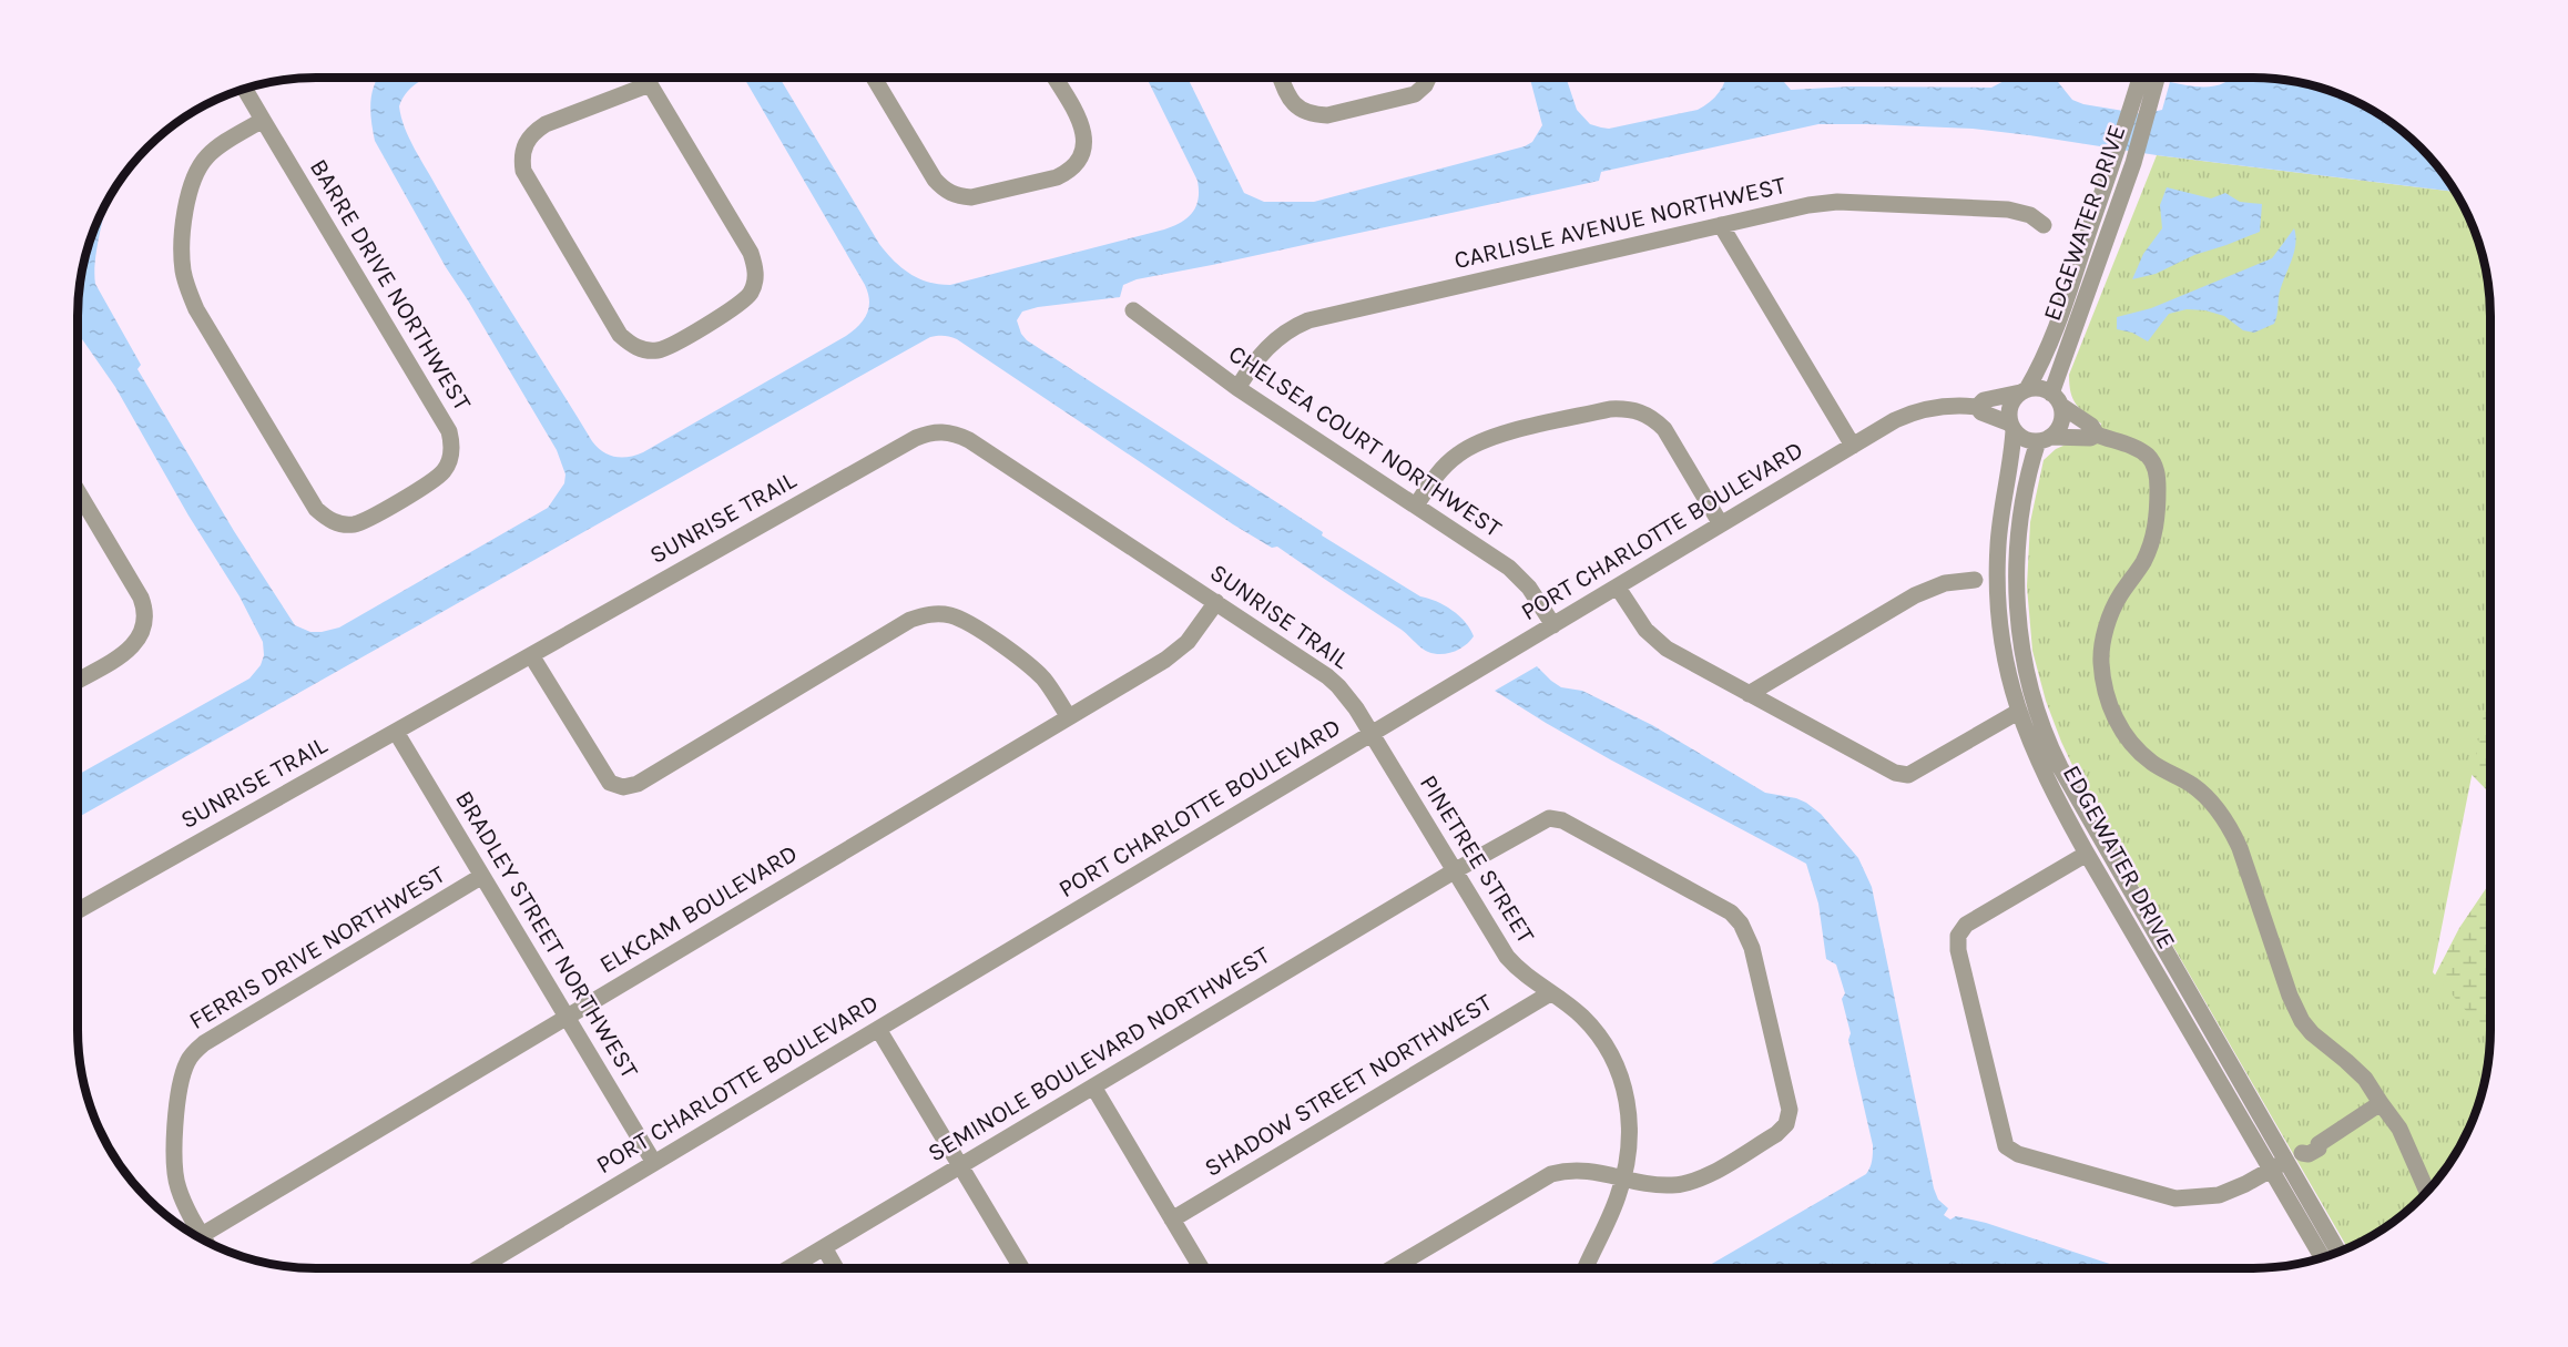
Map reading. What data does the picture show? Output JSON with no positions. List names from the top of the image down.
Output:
{
  "streets": {
    "street": [
      "CARLISLE AVENUE NORTHWEST",
      "EDGEWATER DRIVE",
      "BARRE DRIVE NORTHWEST",
      "CHELSEA COURT NORTHWEST",
      "SUNRISE TRAIL",
      "PORT CHARLOTTE BOULEVARD",
      "PINETREE STREET",
      "ELKCAM BOULEVARD",
      "BRADLEY STREET NORTHWEST",
      "FERRIS DRIVE NORTHWEST",
      "SEMINOLE BOULEVARD NORTHWEST",
      "SHADOW STREET NORTHWEST"
    ]
  },
  "crossings": [
    ["CARLISLE AVENUE NORTHWEST", "CHELSEA COURT NORTHWEST"],
    ["EDGEWATER DRIVE", "PORT CHARLOTTE BOULEVARD"],
    ["CHELSEA COURT NORTHWEST", "PORT CHARLOTTE BOULEVARD"],
    ["SUNRISE TRAIL", "PORT CHARLOTTE BOULEVARD"],
    ["SUNRISE TRAIL", "PINETREE STREET"],
    ["SUNRISE TRAIL", "ELKCAM BOULEVARD"],
    ["SUNRISE TRAIL", "BRADLEY STREET NORTHWEST"],
    ["PORT CHARLOTTE BOULEVARD", "PINETREE STREET"],
    ["PORT CHARLOTTE BOULEVARD", "BRADLEY STREET NORTHWEST"],
    ["PINETREE STREET", "SEMINOLE BOULEVARD NORTHWEST"],
    ["PINETREE STREET", "SHADOW STREET NORTHWEST"],
    ["ELKCAM BOULEVARD", "BRADLEY STREET NORTHWEST"],
    ["BRADLEY STREET NORTHWEST", "FERRIS DRIVE NORTHWEST"]
  ]
}
